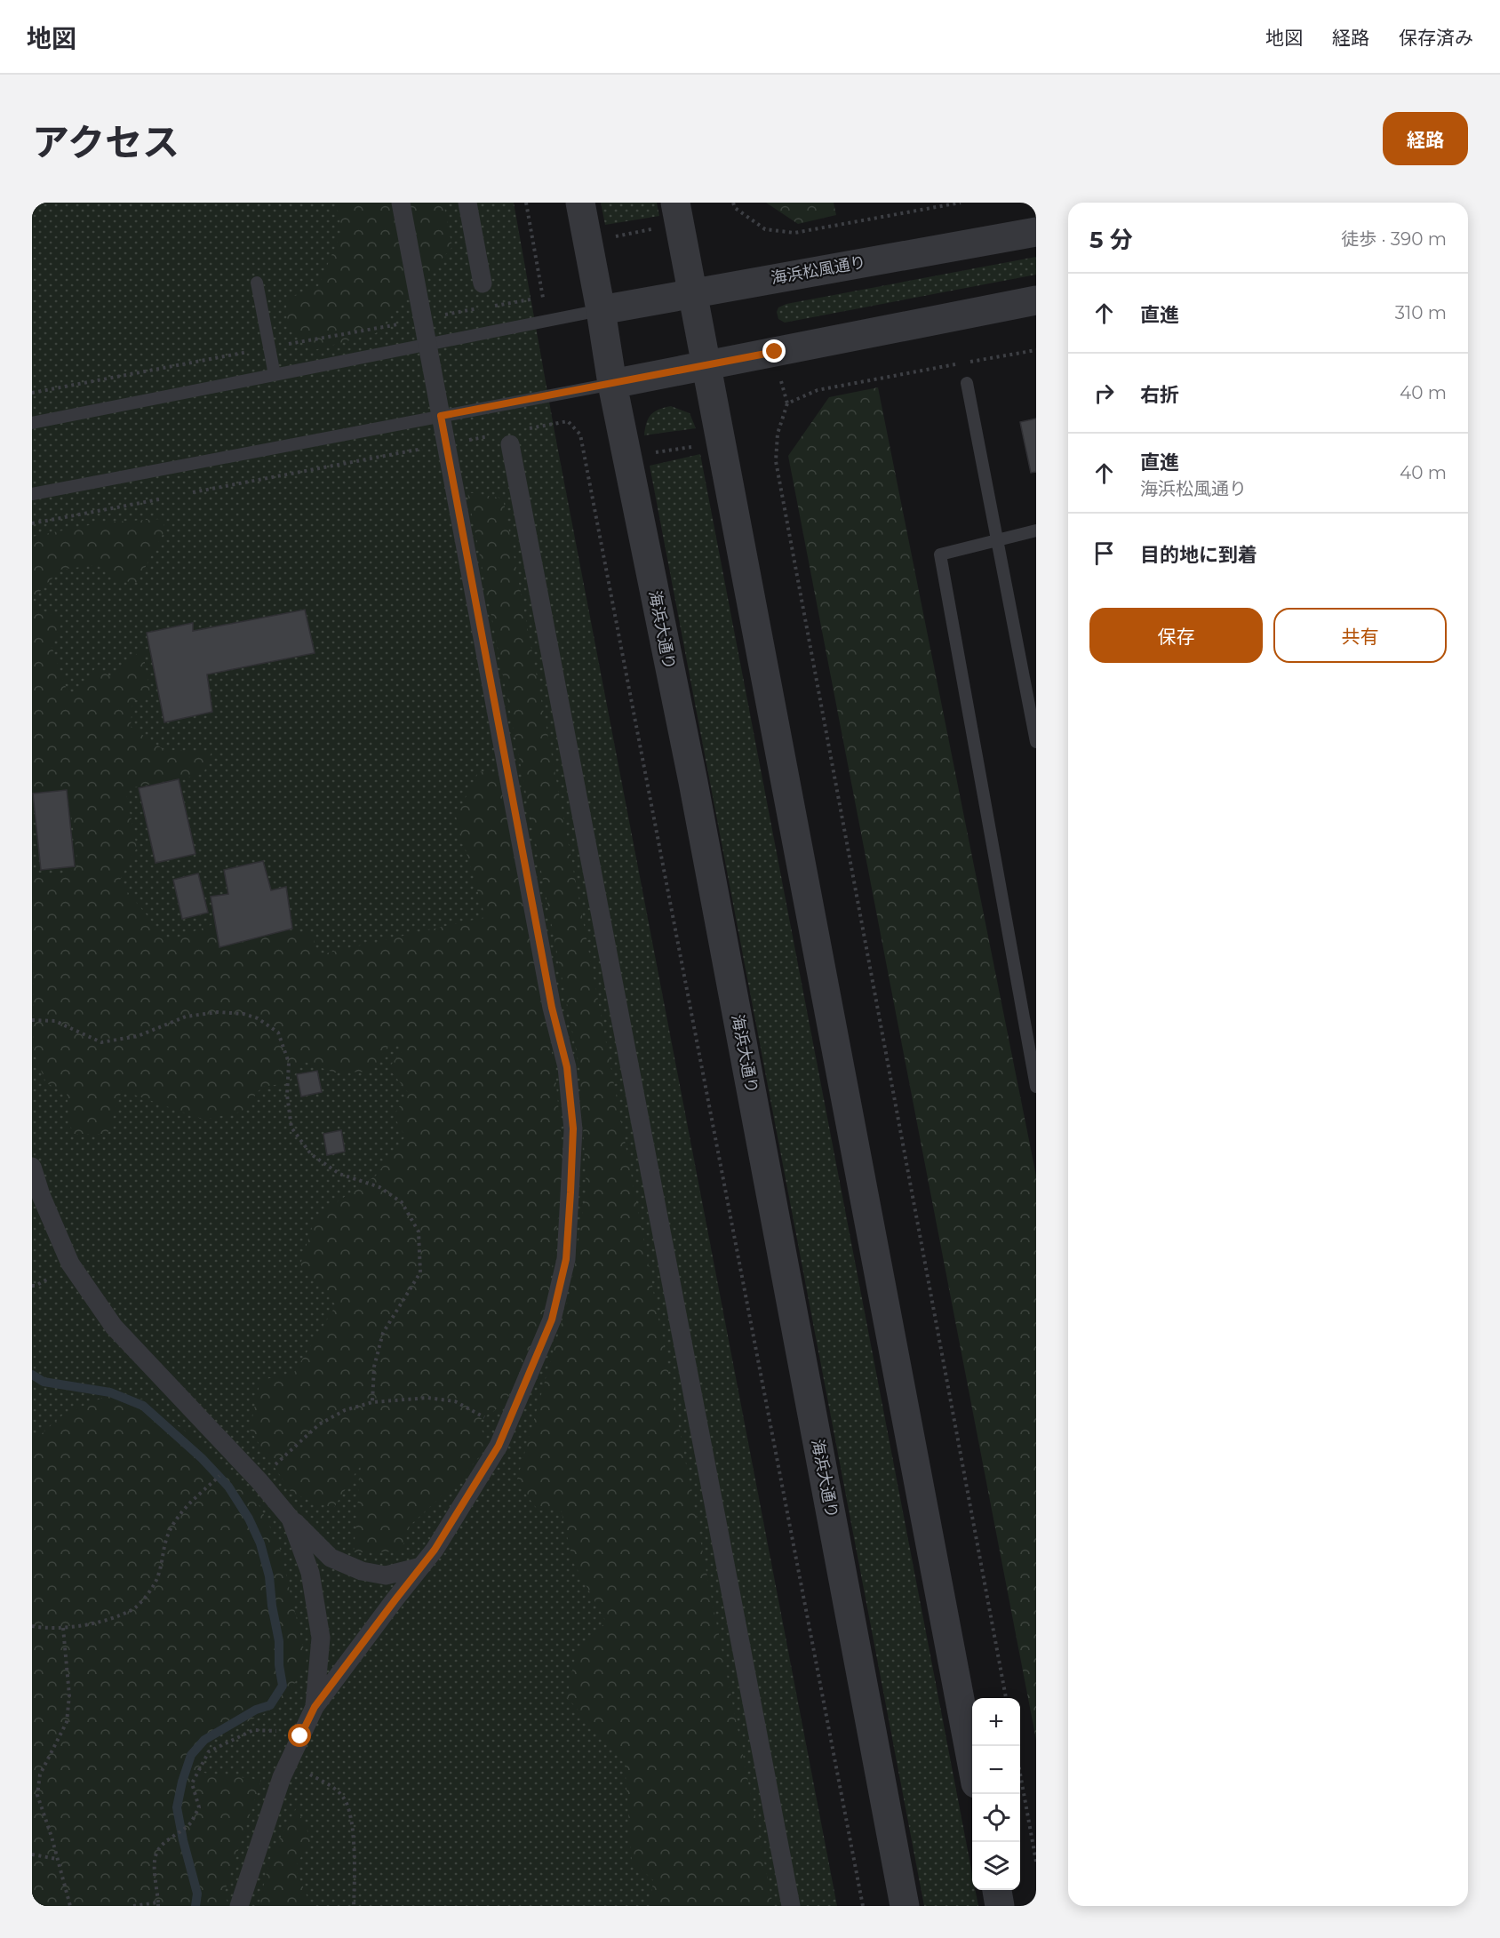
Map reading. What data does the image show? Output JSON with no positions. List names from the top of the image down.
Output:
{
  "streets": {
    "street": ["海浜松風通り", "海浜大通り"]
  },
  "crossings": [
    ["海浜松風通り", "海浜大通り"]
  ],
  "page": {
    "header": "地図",
    "nav": ["地図", "経路", "保存済み"],
    "title": "アクセス",
    "buttons": [
      "経路",
      ["保存", "共有"]
    ],
    "heading": ["5 分", "徒歩 · 390 m"],
    "list": [
      ["直進", "310 m"],
      ["右折", "40 m"],
      ["直進", "海浜松風通り", "40 m"],
      "目的地に到着"
    ],
    "map_buttons": ["+", "−"]
  }
}
